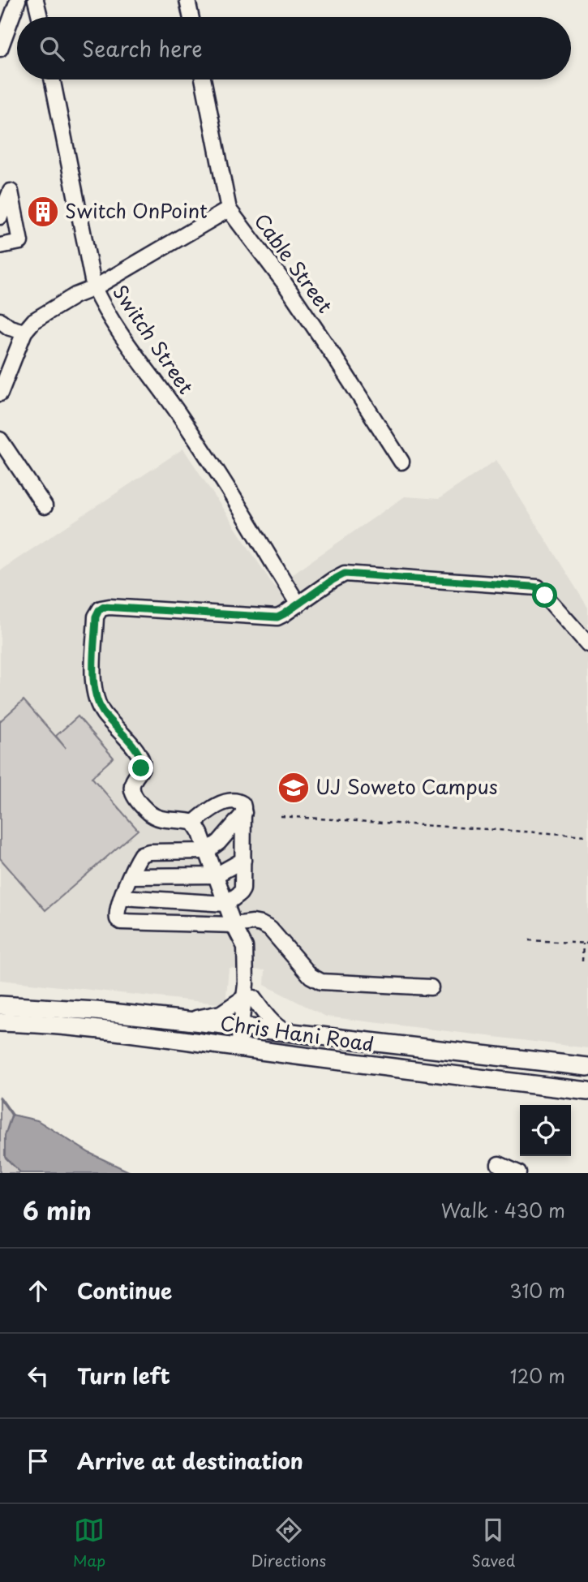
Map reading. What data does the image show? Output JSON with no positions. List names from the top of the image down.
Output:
{
  "streets": {
    "main road": ["Chris Hani Road"],
    "street": ["Cable Street", "Switch Street"]
  },
  "places": {
    "building": ["Switch OnPoint"],
    "school or university": ["UJ Soweto Campus"]
  },
  "page": {
    "search": "Search here",
    "heading": ["6 min", "Walk · 430 m"],
    "list": [
      ["Continue", "310 m"],
      ["Turn left", "120 m"],
      "Arrive at destination"
    ],
    "nav": ["Map", "Directions", "Saved"]
  }
}
